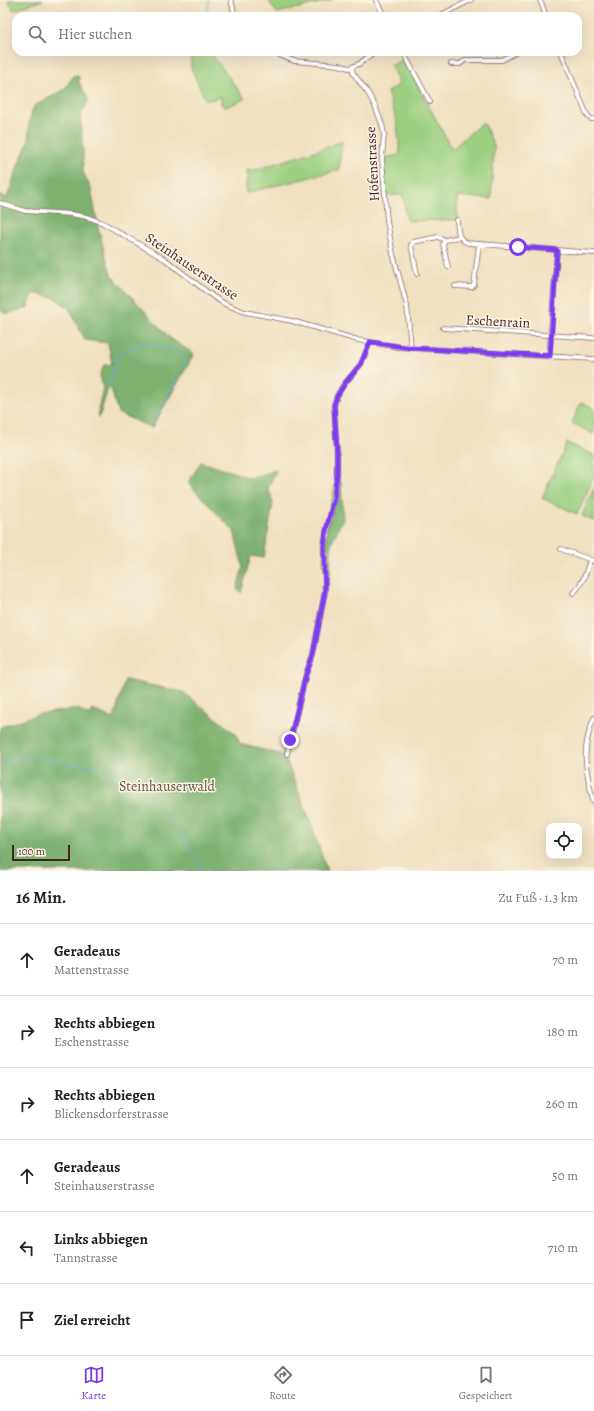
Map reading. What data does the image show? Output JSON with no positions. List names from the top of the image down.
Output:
{
  "streets": {
    "street": ["Höfenstrasse", "Steinhauserstrasse", "Eschenrain"]
  },
  "crossings": [
    ["Höfenstrasse", "Steinhauserstrasse"]
  ],
  "parks": ["Steinhauserwald"],
  "scale_bar": "100 m",
  "page": {
    "search": "Hier suchen",
    "scale": "100 m",
    "heading": ["16 Min.", "Zu Fuß · 1.3 km"],
    "list": [
      ["Geradeaus", "Mattenstrasse", "70 m"],
      ["Rechts abbiegen", "Eschenstrasse", "180 m"],
      ["Rechts abbiegen", "Blickensdorferstrasse", "260 m"],
      ["Geradeaus", "Steinhauserstrasse", "50 m"],
      ["Links abbiegen", "Tannstrasse", "710 m"],
      "Ziel erreicht"
    ],
    "nav": ["Karte", "Route", "Gespeichert"]
  }
}
